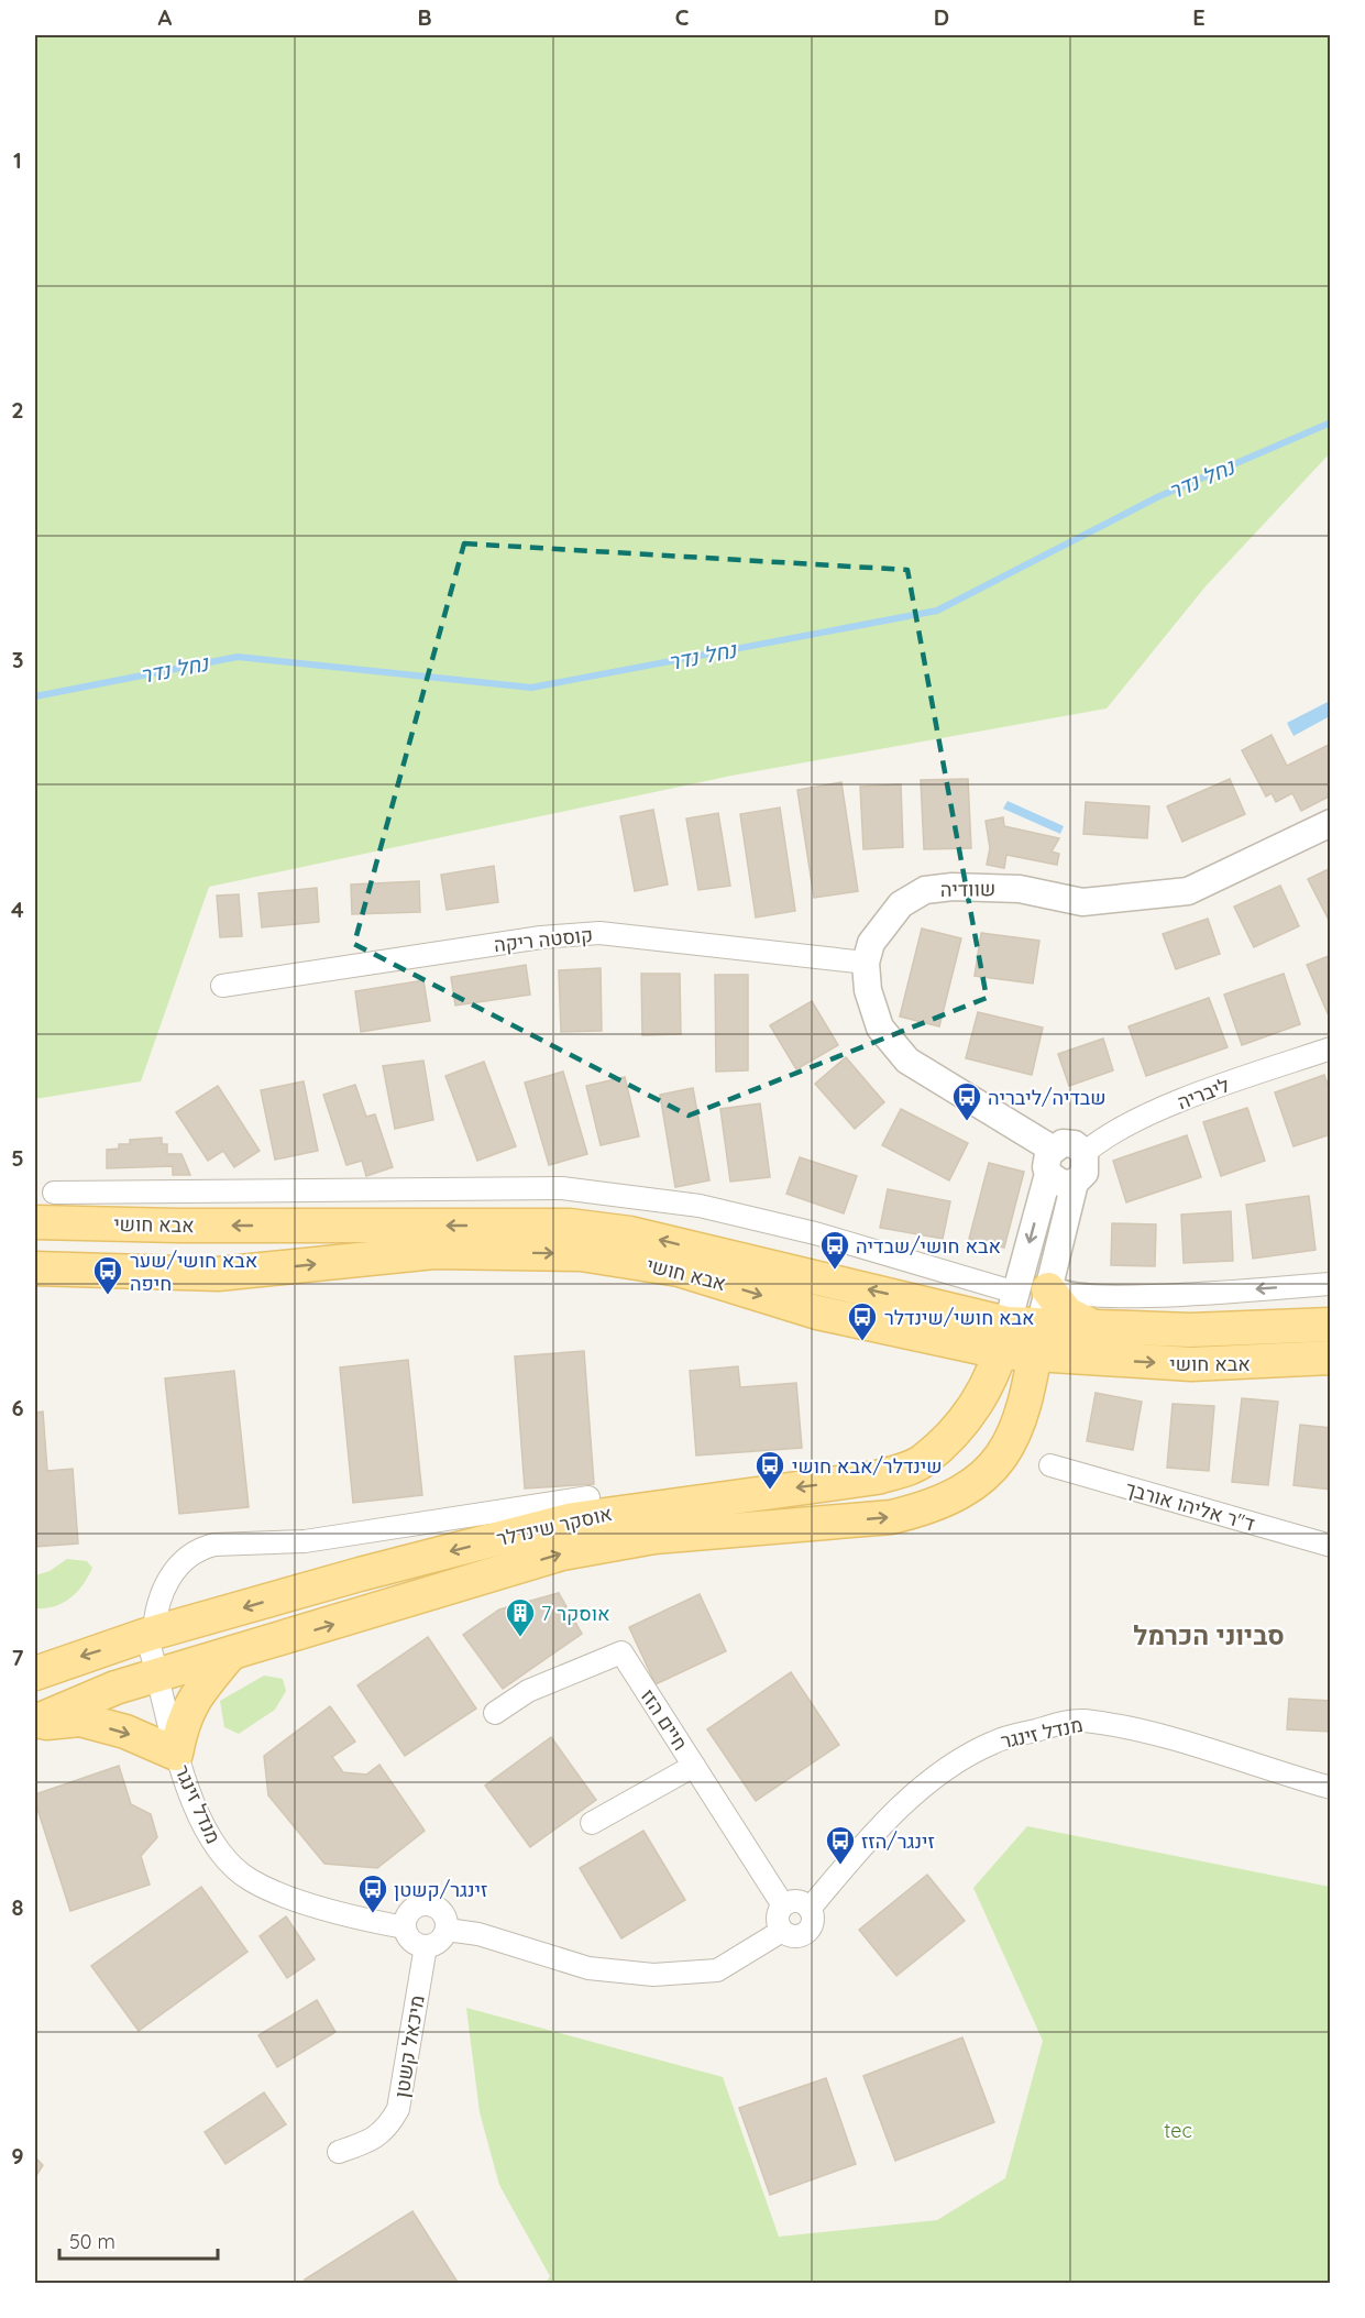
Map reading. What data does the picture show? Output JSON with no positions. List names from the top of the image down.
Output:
{
  "streets": {
    "main road": ["אבא חושי", "אוסקר שינדלר"],
    "street": [
      "שוודיה",
      "קוסטה ריקה",
      "ליבריה",
      "ד\"ר אליהו אורבך",
      "חיים הזז",
      "מנדל זינגר",
      "מיכאל קשטן"
    ]
  },
  "crossings": [
    ["שוודיה", "קוסטה ריקה"],
    ["אבא חושי", "אוסקר שינדלר"],
    ["אוסקר שינדלר", "מנדל זינגר"],
    ["חיים הזז", "מנדל זינגר"],
    ["מנדל זינגר", "מיכאל קשטן"]
  ],
  "districts": ["סביוני הכרמל"],
  "water": ["נחל נדר"],
  "parks": ["tec"],
  "places": {
    "bus stop": [
      "שבדיה/ליבריה",
      "אבא חושי/שבדיה",
      "אבא חושי/שער חיפה",
      "אבא חושי/שינדלר",
      "שינדלר/אבא חושי",
      "זינגר/הזז",
      "זינגר/קשטן"
    ],
    "building": ["אוסקר 7"]
  },
  "scale_bar": "50 m",
  "grid": {
    "columns": [
      "A",
      "B",
      "C",
      "D",
      "E"
    ],
    "rows": [
      "1",
      "2",
      "3",
      "4",
      "5",
      "6",
      "7",
      "8",
      "9"
    ]
  }
}
